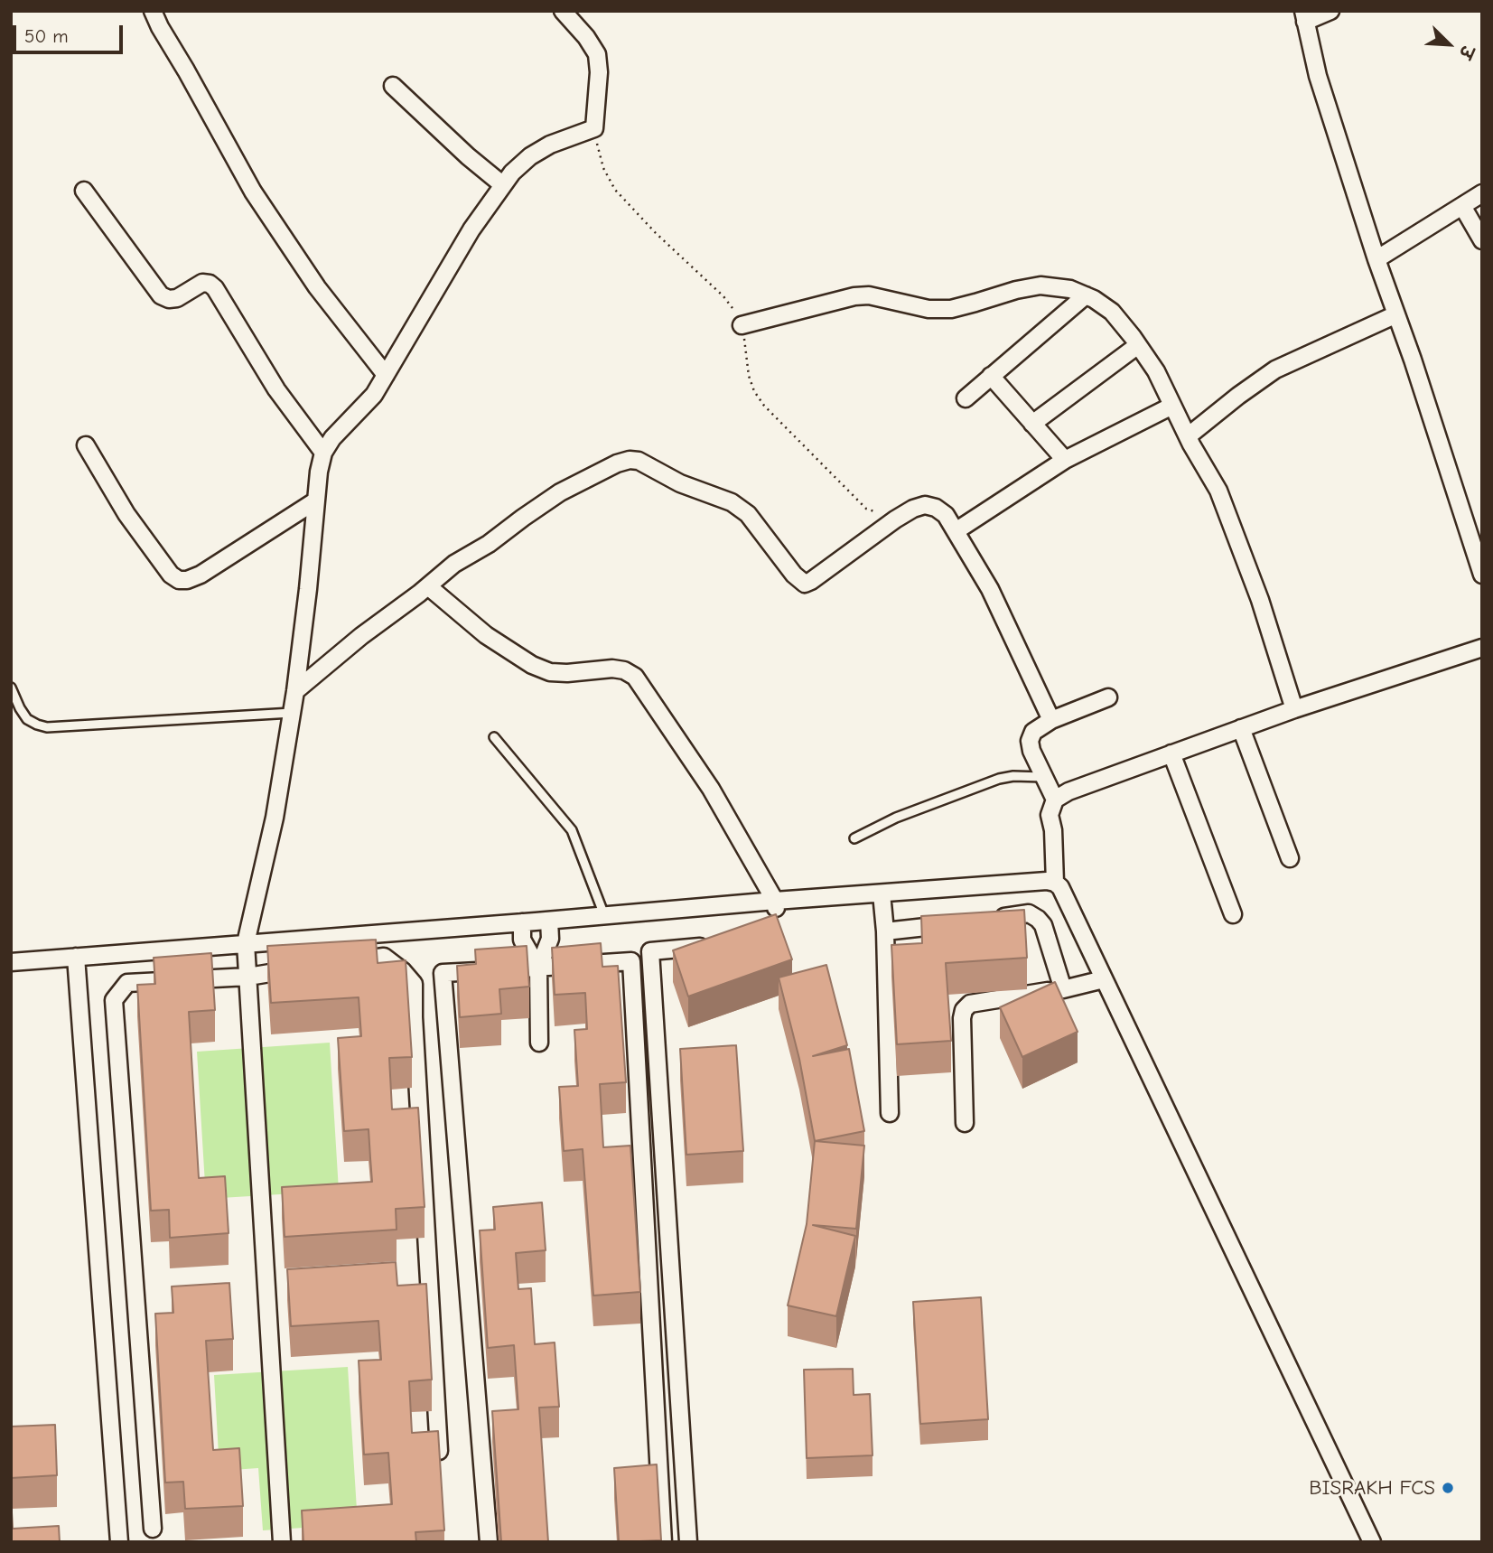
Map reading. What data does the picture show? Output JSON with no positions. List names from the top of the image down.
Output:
{
  "places": ["BISRAKH FCS"],
  "scale_bar": "50 m",
  "north": "bottom right"
}
